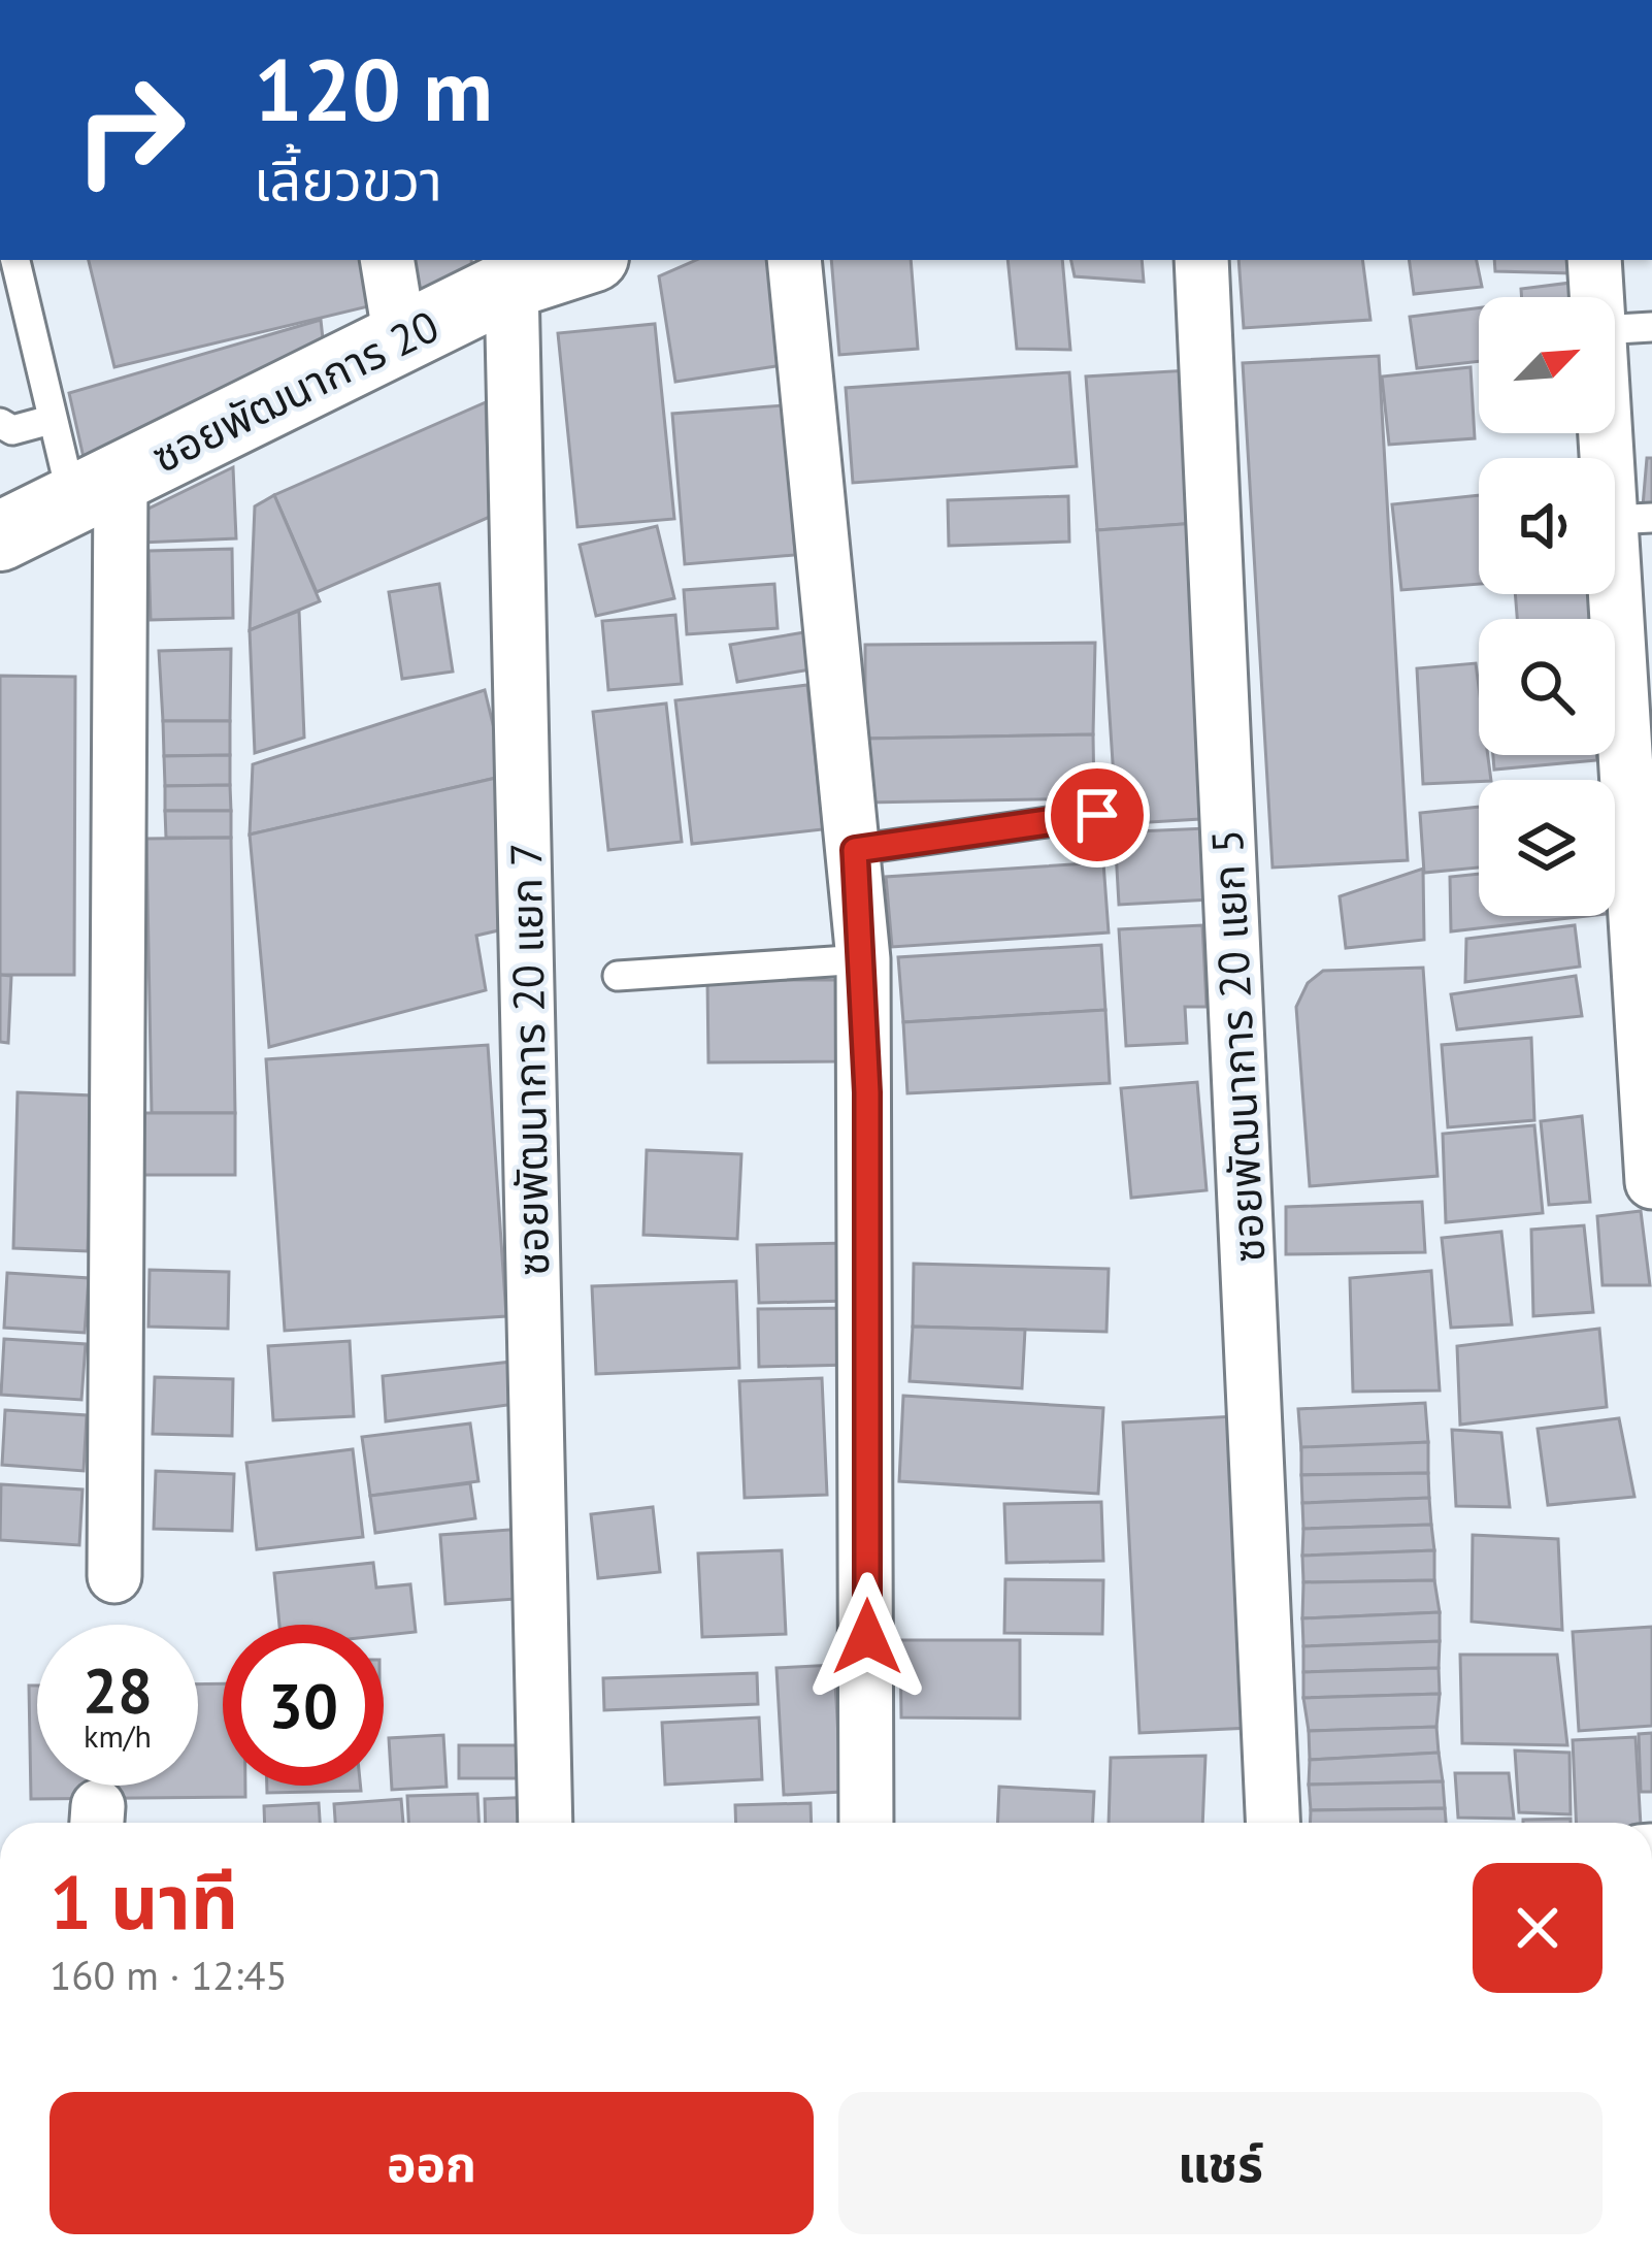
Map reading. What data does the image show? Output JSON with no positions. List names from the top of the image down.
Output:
{
  "streets": {
    "street": ["ซอยพัฒนาการ 20", "ซอยพัฒนาการ 20 แยก 5", "ซอยพัฒนาการ 20 แยก 7"]
  },
  "crossings": [
    ["ซอยพัฒนาการ 20", "ซอยพัฒนาการ 20 แยก 7"]
  ],
  "north": "top right",
  "page": {
    "turn": ["120 m", "เลี้ยวขวา"],
    "speed": "28 km/h",
    "limit": "30",
    "heading": ["1 นาที", "160 m · 12:45"],
    "buttons": ["ออก", "แชร์"]
  }
}
